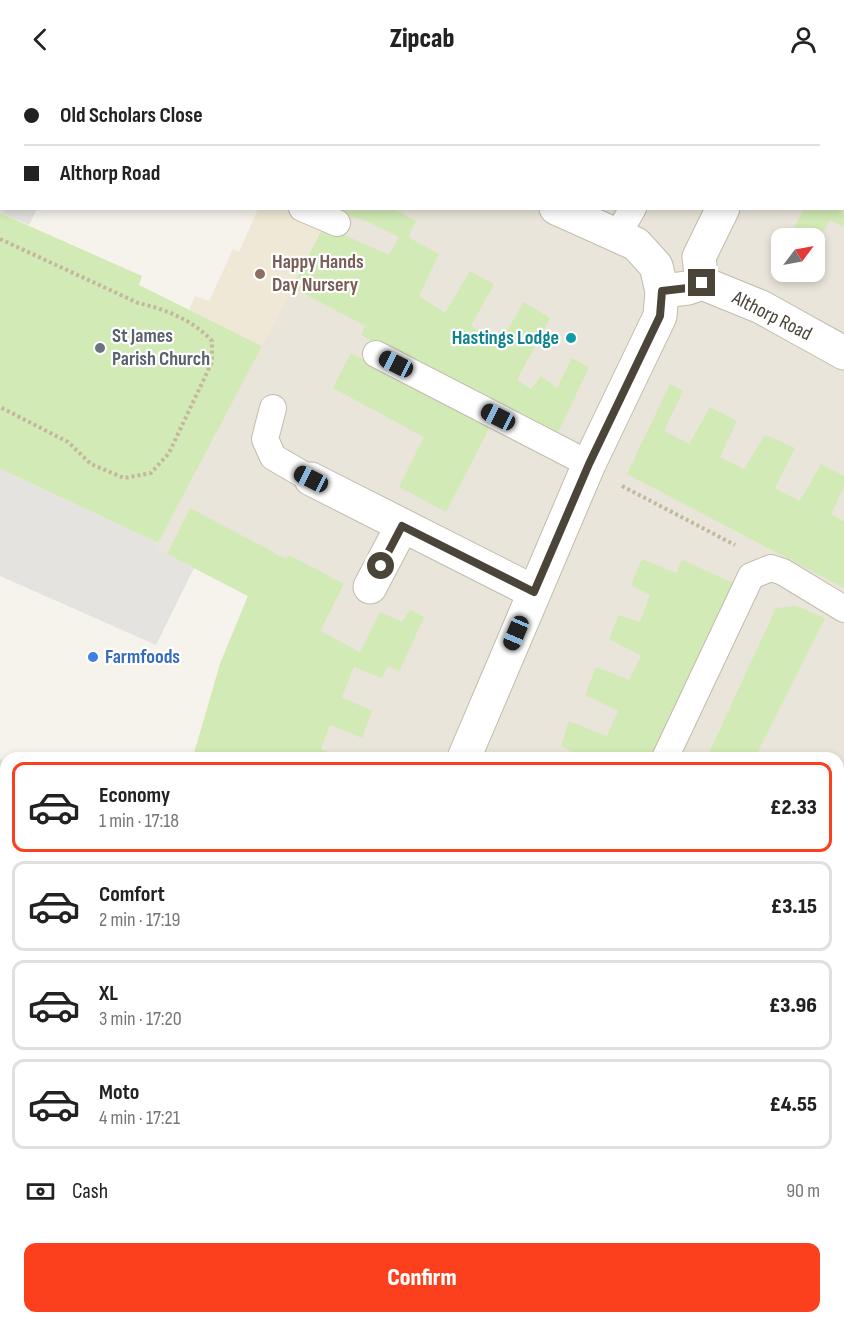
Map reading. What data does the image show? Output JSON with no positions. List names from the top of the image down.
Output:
{
  "streets": {
    "street": ["Althorp Road"]
  },
  "places": [
    "Happy Hands Day Nursery",
    "Hastings Lodge",
    "St James Parish Church",
    "Farmfoods"
  ],
  "north": "top right",
  "page": {
    "header": "Zipcab",
    "banner": ["Old Scholars Close", "Althorp Road"],
    "list": [
      {
        "name": "Economy",
        "note": "1 min · 17:18",
        "value": "£2.33"
      },
      {
        "name": "Comfort",
        "note": "2 min · 17:19",
        "value": "£3.15"
      },
      {
        "name": "XL",
        "note": "3 min · 17:20",
        "value": "£3.96"
      },
      {
        "name": "Moto",
        "note": "4 min · 17:21",
        "value": "£4.55"
      }
    ],
    "pay": ["Cash", "90 m"],
    "buttons": "Confirm"
  }
}
